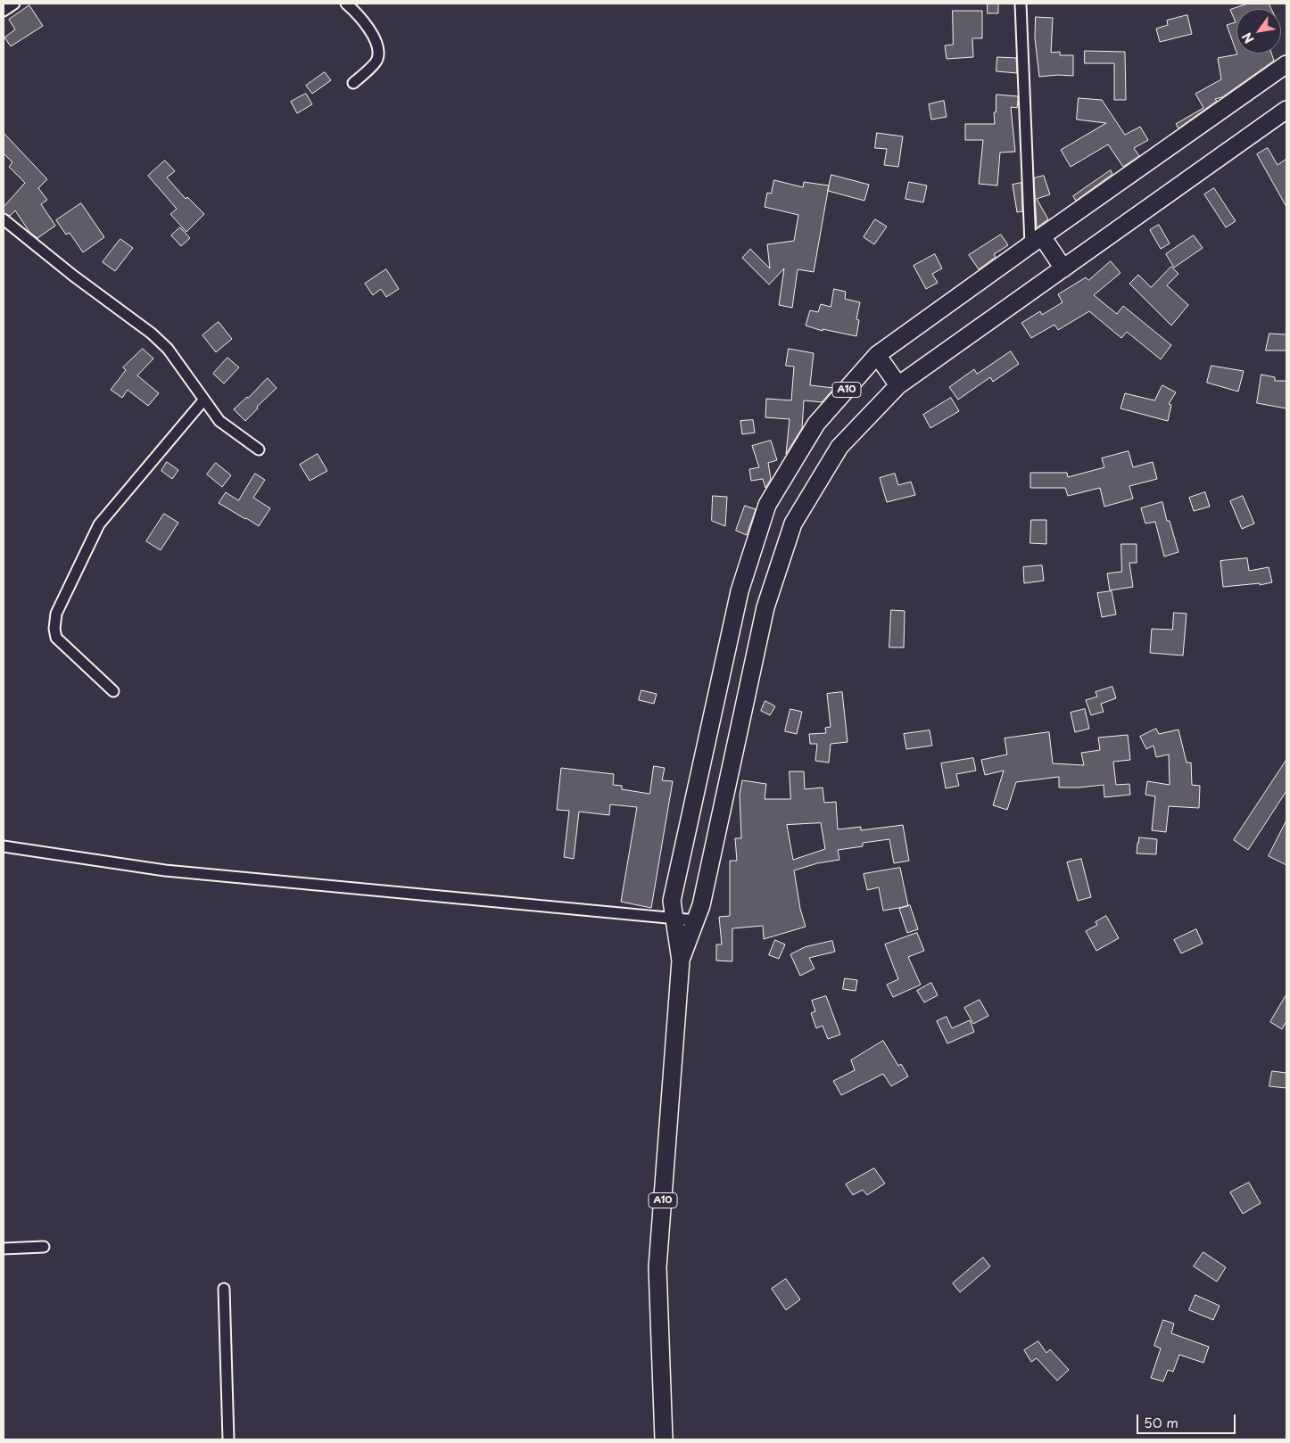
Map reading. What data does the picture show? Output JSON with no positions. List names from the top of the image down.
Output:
{
  "streets": {
    "highway": ["A10"]
  },
  "scale_bar": "50 m",
  "north": "bottom left"
}
